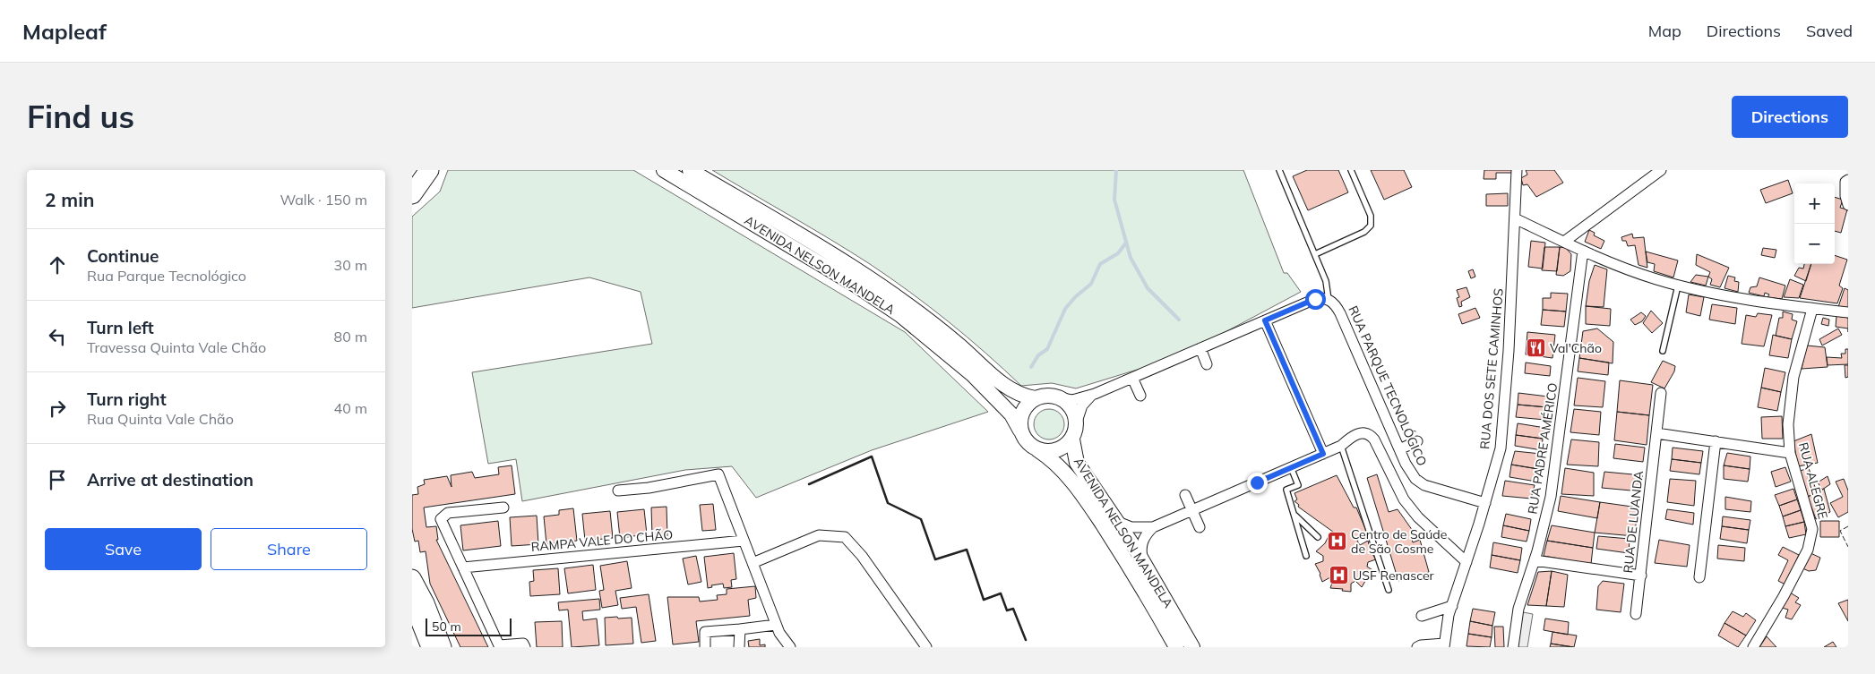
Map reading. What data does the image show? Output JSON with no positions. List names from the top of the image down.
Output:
{
  "streets": {
    "main road": ["AVENIDA NELSON MANDELA"],
    "street": [
      "RUA DOS SETE CAMINHOS",
      "RUA PARQUE TECNOLÓGICO",
      "RUA PADRE AMÉRICO",
      "RUA ALEGRE",
      "RUA DE LUANDA",
      "RAMPA VALE DO CHÃO"
    ]
  },
  "crossings": [
    ["RUA DOS SETE CAMINHOS", "RUA PARQUE TECNOLÓGICO"]
  ],
  "places": {
    "restaurant": ["Val'Chão"],
    "hospital": ["Centro de Saúde de São Cosme", "USF Renascer"]
  },
  "scale_bar": "50 m",
  "page": {
    "header": "Mapleaf",
    "nav": ["Map", "Directions", "Saved"],
    "buttons": [
      "Directions",
      ["Save", "Share"]
    ],
    "title": "Find us",
    "heading": ["2 min", "Walk · 150 m"],
    "map_buttons": ["+", "−"],
    "list": [
      ["Continue", "Rua Parque Tecnológico", "30 m"],
      ["Turn left", "Travessa Quinta Vale Chão", "80 m"],
      ["Turn right", "Rua Quinta Vale Chão", "40 m"],
      "Arrive at destination"
    ],
    "scale": "50 m"
  }
}
